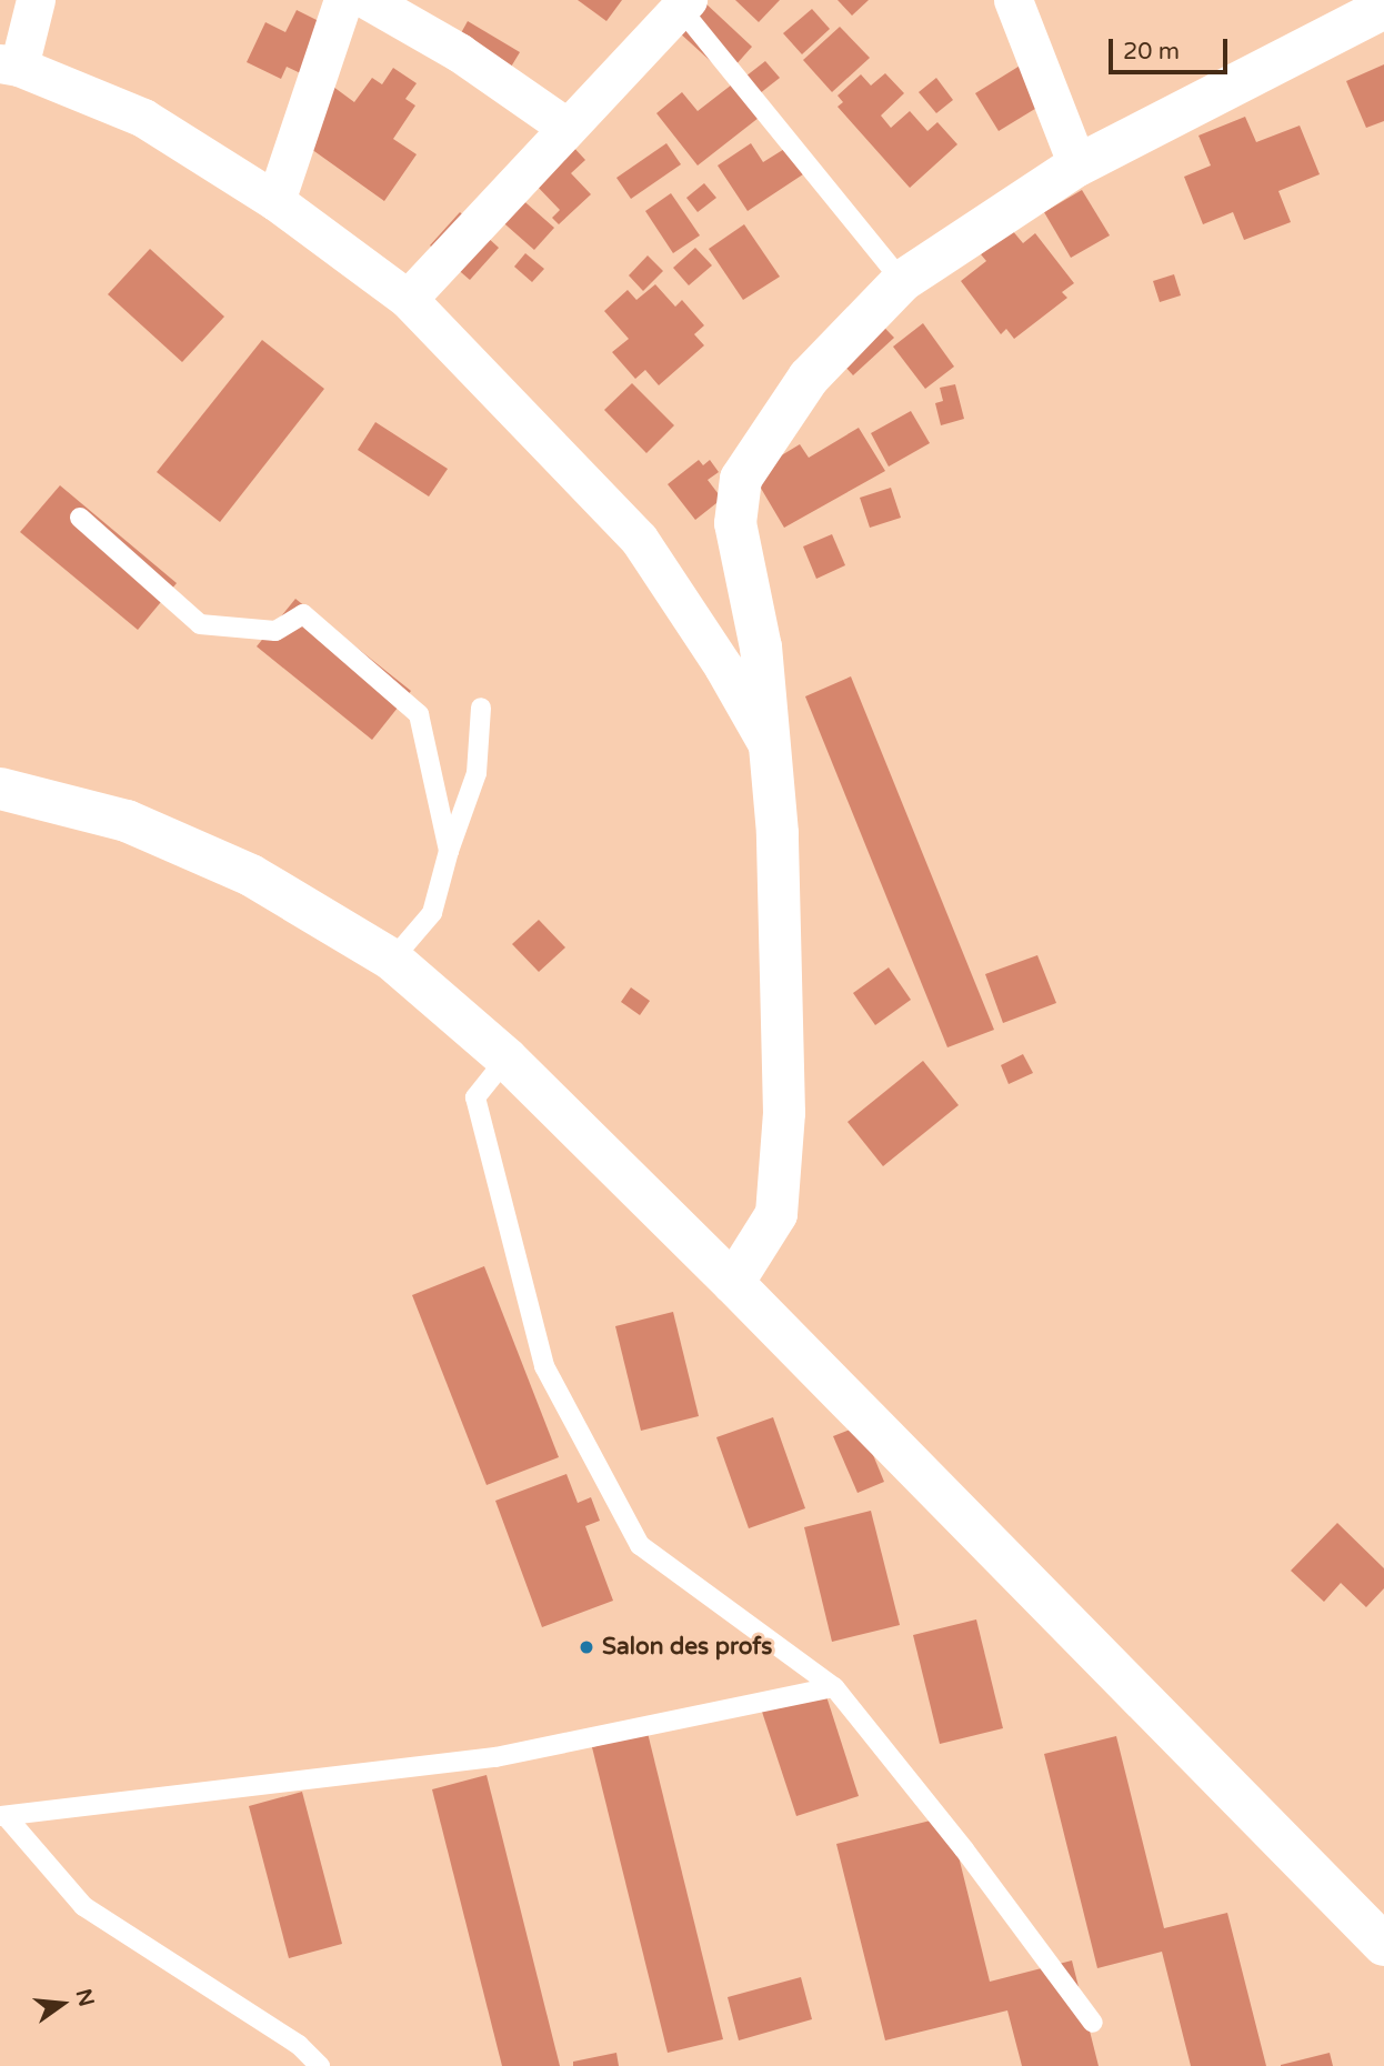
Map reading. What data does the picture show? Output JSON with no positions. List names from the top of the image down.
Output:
{
  "places": ["Salon des profs"],
  "scale_bar": "20 m",
  "north": "right"
}
